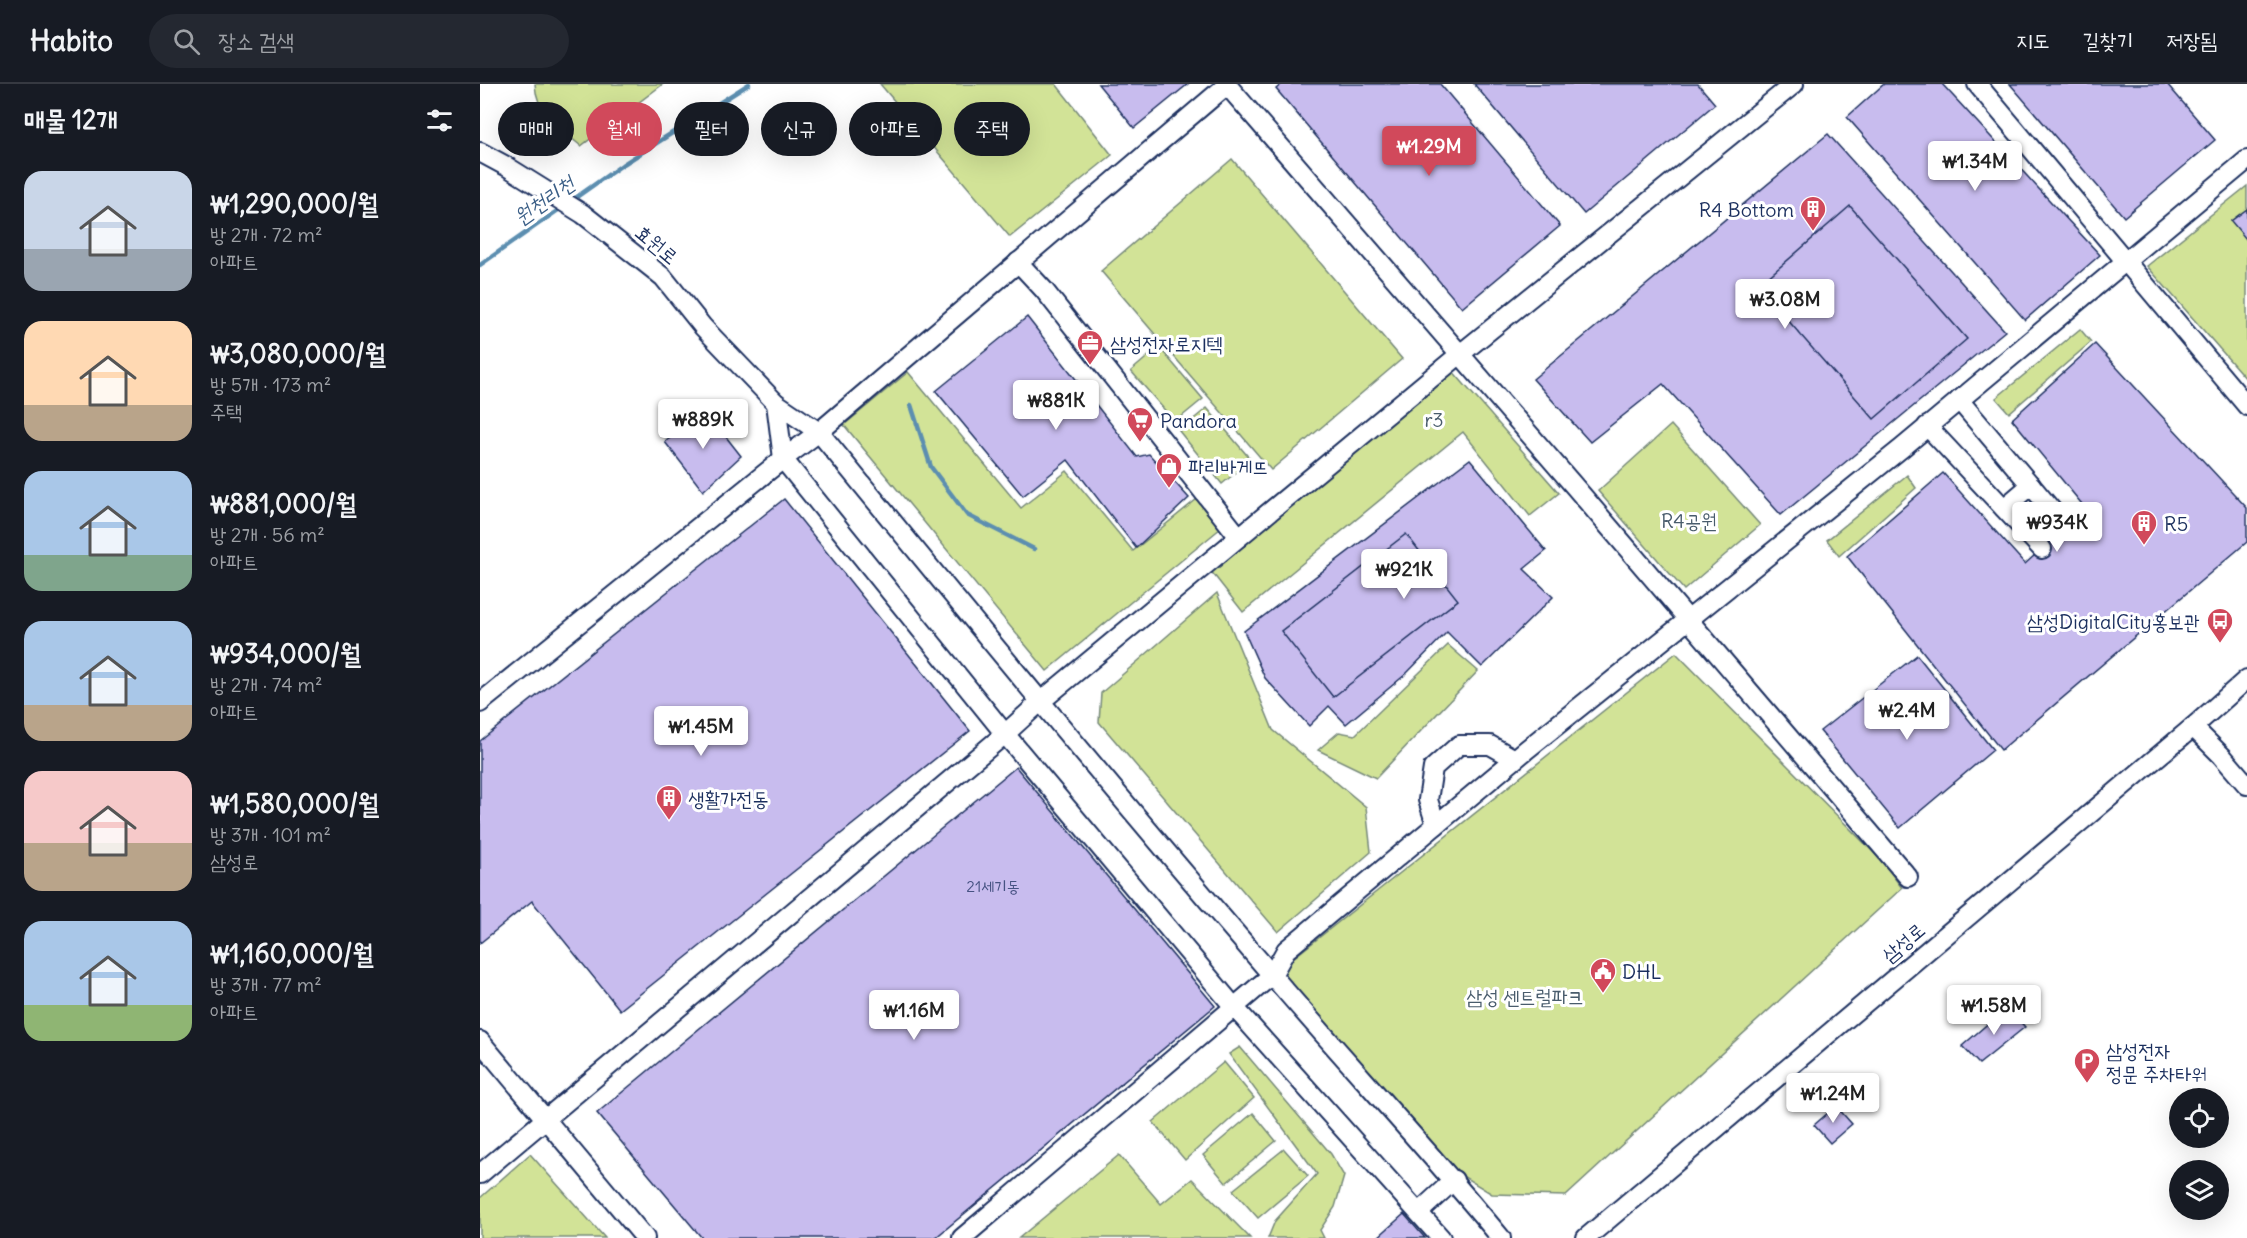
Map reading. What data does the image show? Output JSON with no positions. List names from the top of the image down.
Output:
{
  "streets": {
    "street": ["효원로", "삼성로"]
  },
  "water": ["원천리천"],
  "parks": ["r3", "R4공원", "삼성 센트럴파크"],
  "places": {
    "building": ["R4 Bottom", "R5", "생활가전동"],
    "office": ["삼성전자로지텍"],
    "supermarket": ["Pandora"],
    "shop": ["파리바게뜨"],
    "bus stop": ["삼성DigitalCity홍보관"],
    "public building": ["DHL"],
    "parking": ["삼성전자 정문 주차타워"]
  },
  "house_numbers": ["21세기동"],
  "page": {
    "header": "Habito",
    "search": "장소 검색",
    "nav": ["지도", "길찾기", "저장됨"],
    "heading": "매물 12개",
    "chip": [
      "매매",
      "월세",
      "필터",
      "신규",
      "아파트",
      "주택"
    ],
    "price": [
      "₩1.29M",
      "₩1.34M",
      "₩3.08M",
      "₩881K",
      "₩889K",
      "₩934K",
      "₩921K",
      "₩2.4M",
      "₩1.45M",
      "₩1.58M",
      "₩1.16M",
      "₩1.24M"
    ],
    "list": [
      {
        "name": "₩1,290,000/월",
        "note": "방 2개 · 72 m² · 아파트"
      },
      {
        "name": "₩3,080,000/월",
        "note": "방 5개 · 173 m² · 주택"
      },
      {
        "name": "₩881,000/월",
        "note": "방 2개 · 56 m² · 아파트"
      },
      {
        "name": "₩934,000/월",
        "note": "방 2개 · 74 m² · 아파트"
      },
      {
        "name": "₩1,580,000/월",
        "note": "방 3개 · 101 m² · 삼성로"
      },
      {
        "name": "₩1,160,000/월",
        "note": "방 3개 · 77 m² · 아파트"
      }
    ]
  }
}
